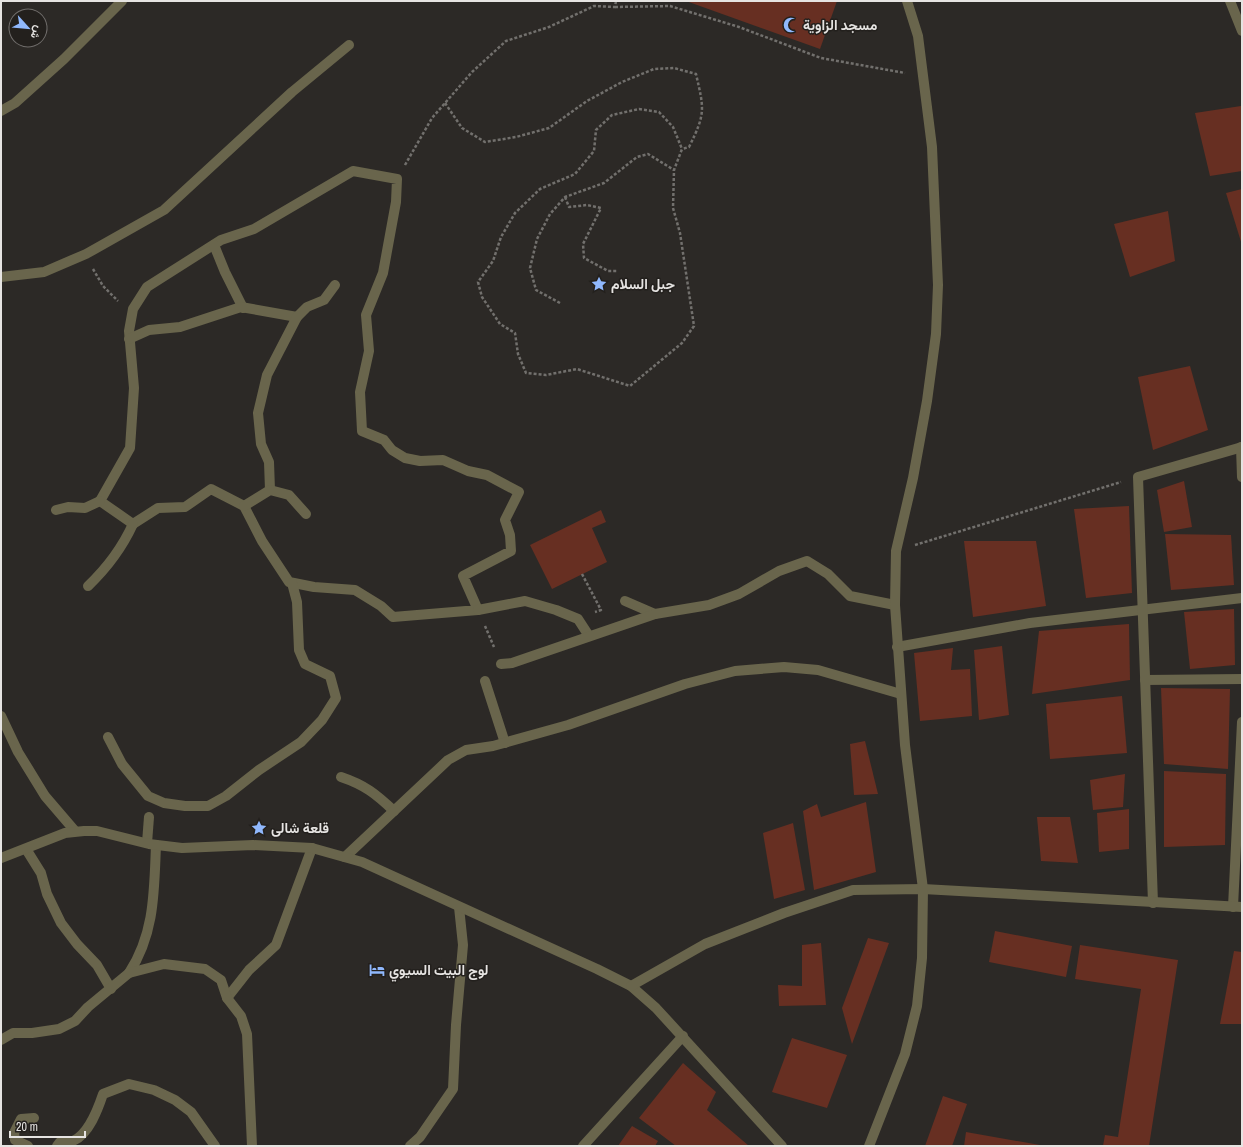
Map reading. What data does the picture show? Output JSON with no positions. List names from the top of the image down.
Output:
{
  "places": {
    "mosque": ["مسجد الزاوية"],
    "place": ["جبل السلام", "قلعة شالى"],
    "hotel": ["لوج البيت السيوي"]
  },
  "scale_bar": "20 m",
  "north": "bottom right"
}
